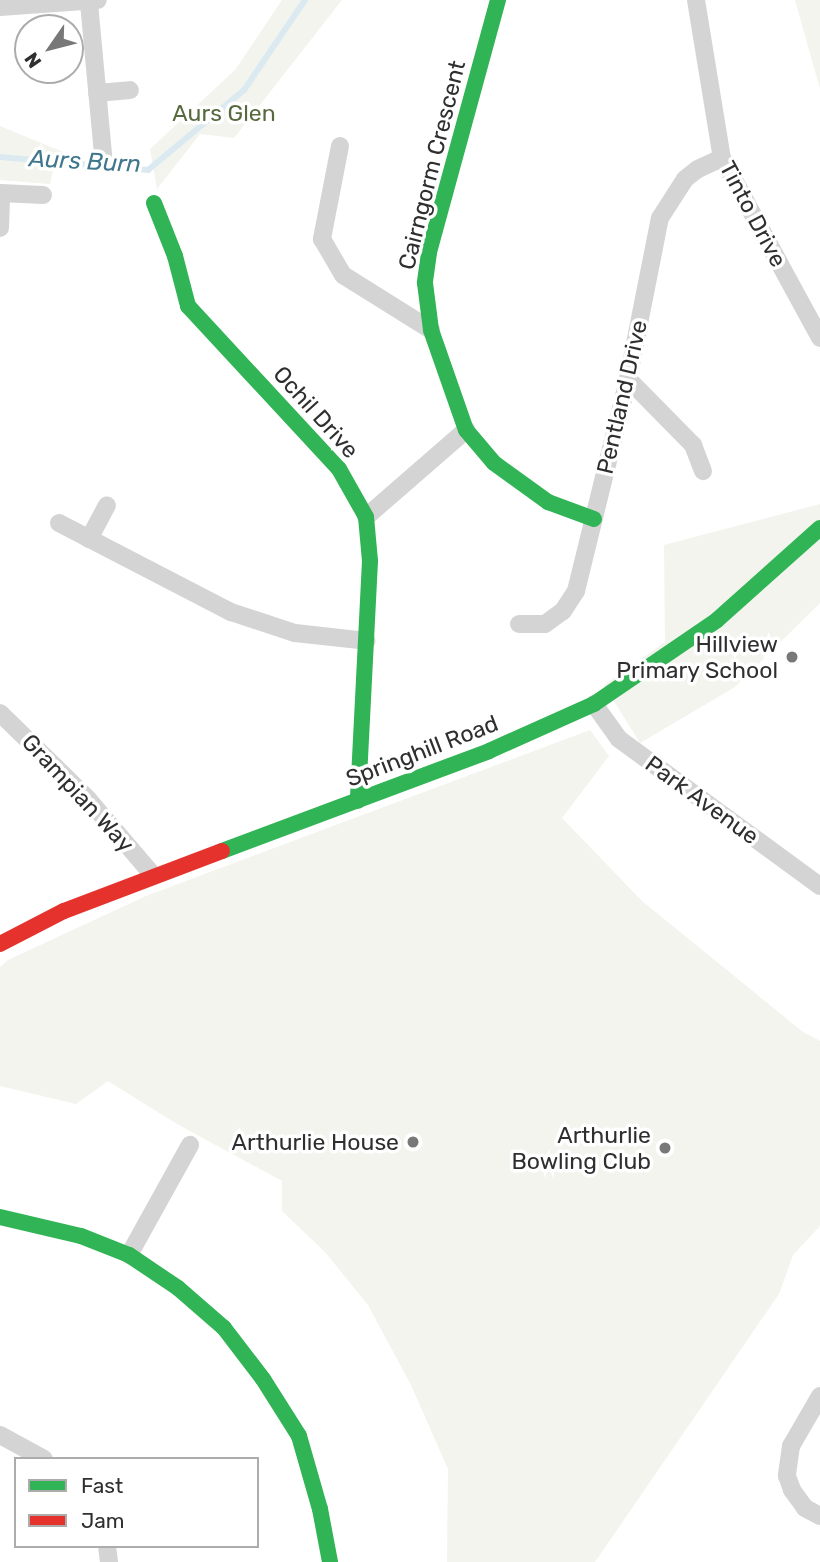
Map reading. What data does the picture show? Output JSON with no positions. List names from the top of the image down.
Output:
{
  "streets": {
    "street": [
      "Cairngorm Crescent",
      "Tinto Drive",
      "Pentland Drive",
      "Ochil Drive",
      "Springhill Road",
      "Grampian Way",
      "Park Avenue"
    ]
  },
  "crossings": [
    ["Cairngorm Crescent", "Pentland Drive"],
    ["Tinto Drive", "Pentland Drive"],
    ["Ochil Drive", "Springhill Road"],
    ["Springhill Road", "Grampian Way"],
    ["Springhill Road", "Park Avenue"]
  ],
  "water": ["Aurs Burn"],
  "parks": ["Aurs Glen"],
  "places": ["Hillview Primary School", "Arthurlie House", "Arthurlie Bowling Club"],
  "legend": ["Fast", "Jam"],
  "north": "bottom left"
}
